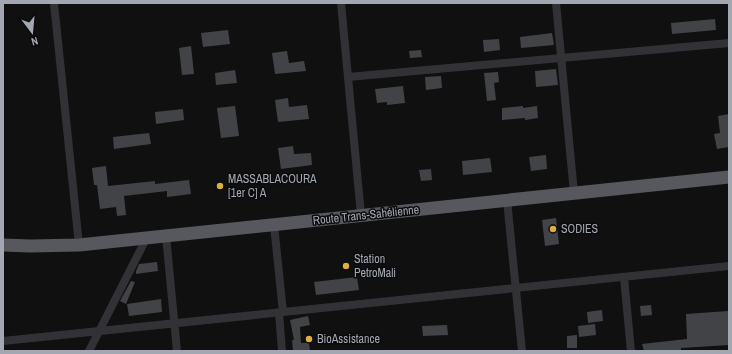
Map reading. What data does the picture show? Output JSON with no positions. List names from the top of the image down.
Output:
{
  "streets": {
    "highway": ["Route Trans-Sahélienne"]
  },
  "places": [
    "MASSABLACOURA [1er C] A",
    "SODIES",
    "Station PetroMali",
    "BioAssistance"
  ],
  "north": "bottom"
}
